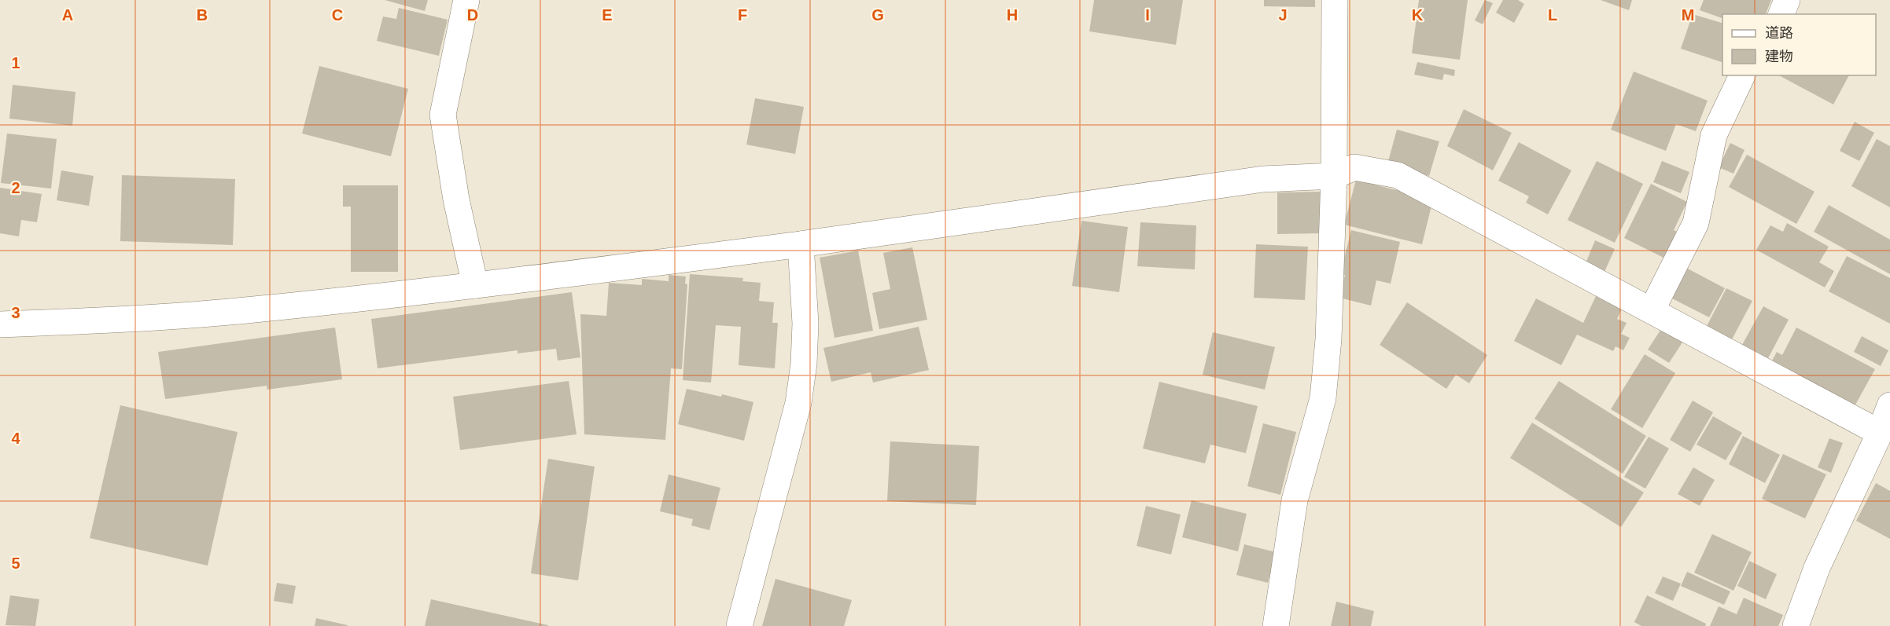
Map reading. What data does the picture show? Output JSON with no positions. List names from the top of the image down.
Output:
{
  "legend": ["道路", "建物"],
  "grid": {
    "columns": [
      "A",
      "B",
      "C",
      "D",
      "E",
      "F",
      "G",
      "H",
      "I",
      "J",
      "K",
      "L",
      "M"
    ],
    "rows": [
      "1",
      "2",
      "3",
      "4",
      "5"
    ]
  }
}
